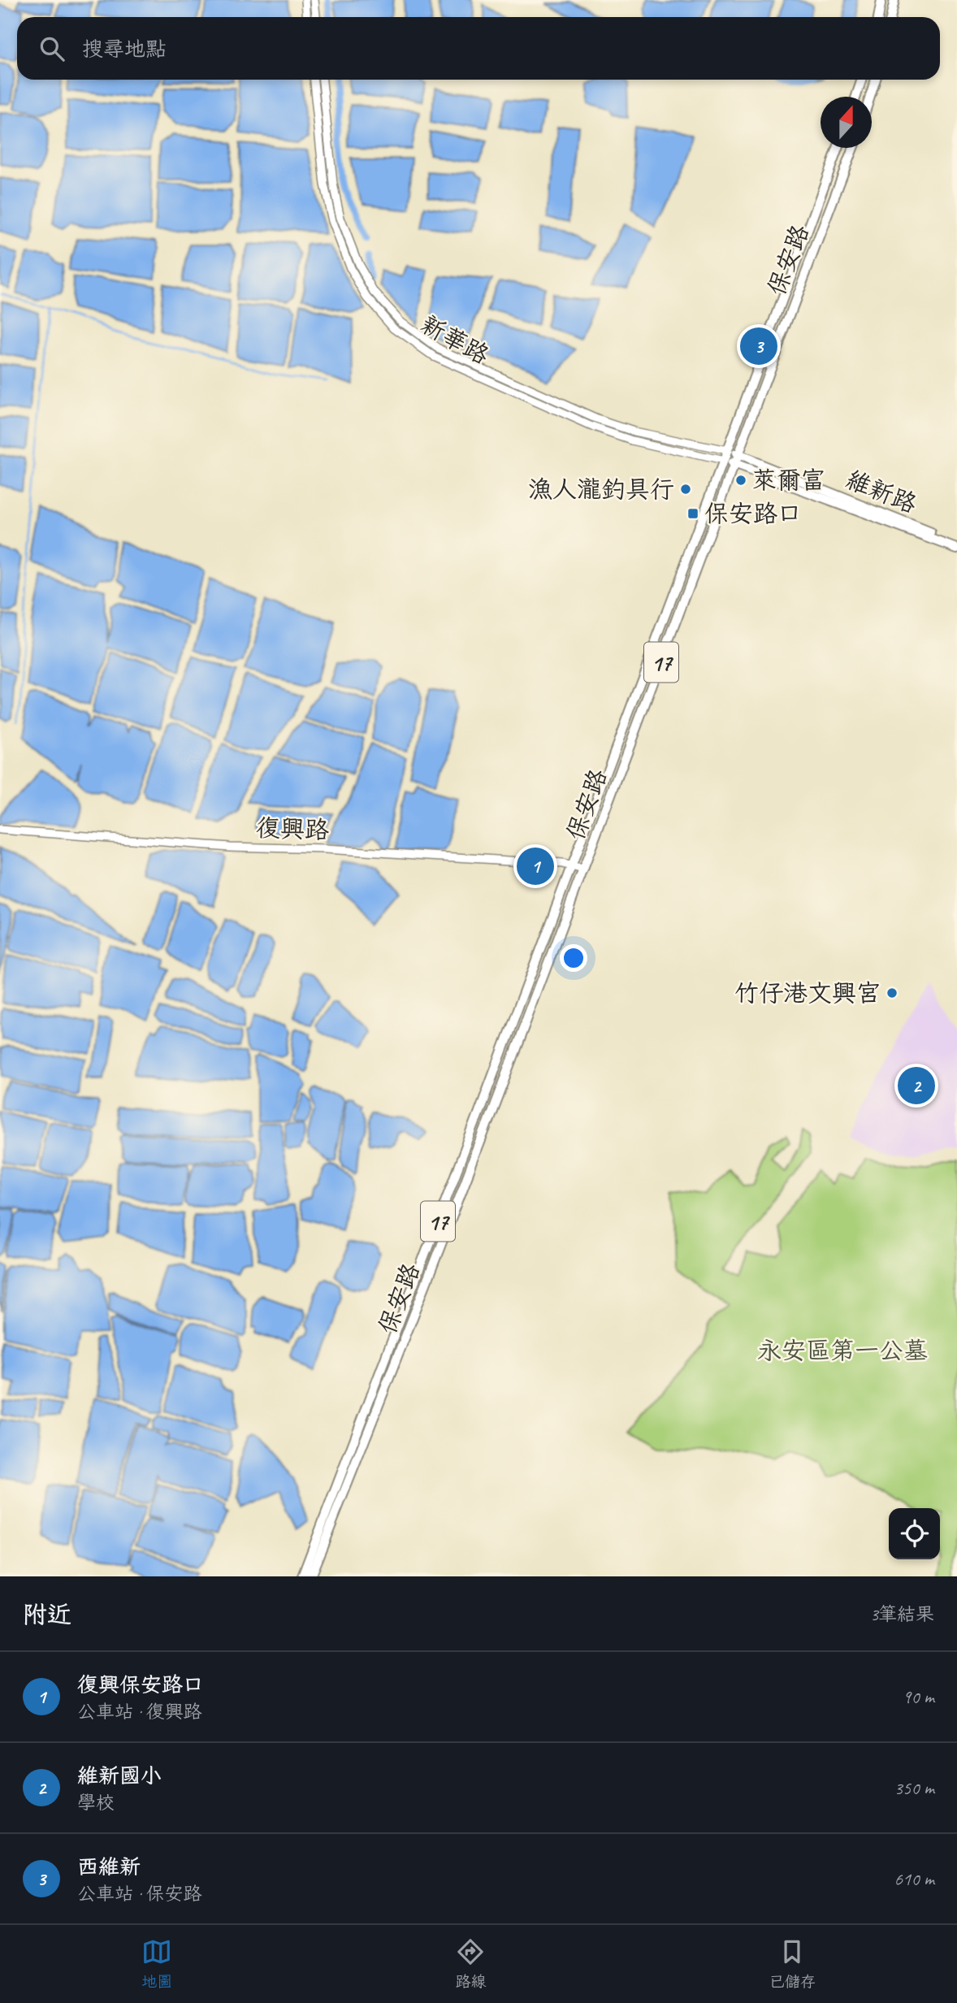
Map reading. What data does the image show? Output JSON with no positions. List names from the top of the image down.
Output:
{
  "streets": {
    "main road": ["保安路", "維新路", "17"],
    "street": ["新華路", "復興路"]
  },
  "crossings": [
    ["保安路", "新華路"],
    ["保安路", "維新路"],
    ["保安路", "復興路"],
    ["新華路", "維新路"]
  ],
  "parks": ["永安區第一公墓"],
  "places": {
    "other": ["萊爾富", "漁人瀧釣具行", "竹仔港文興宮"],
    "transit": ["保安路口"]
  },
  "north": "top",
  "page": {
    "search": "搜尋地點",
    "pins": ["3", "1", "2"],
    "heading": ["附近", "3筆結果"],
    "list": [
      {
        "mark": "1",
        "name": "復興保安路口",
        "note": "公車站 · 復興路",
        "value": "90 m"
      },
      {
        "mark": "2",
        "name": "維新國小",
        "note": "學校",
        "value": "350 m"
      },
      {
        "mark": "3",
        "name": "西維新",
        "note": "公車站 · 保安路",
        "value": "610 m"
      }
    ],
    "nav": ["地圖", "路線", "已儲存"]
  }
}
